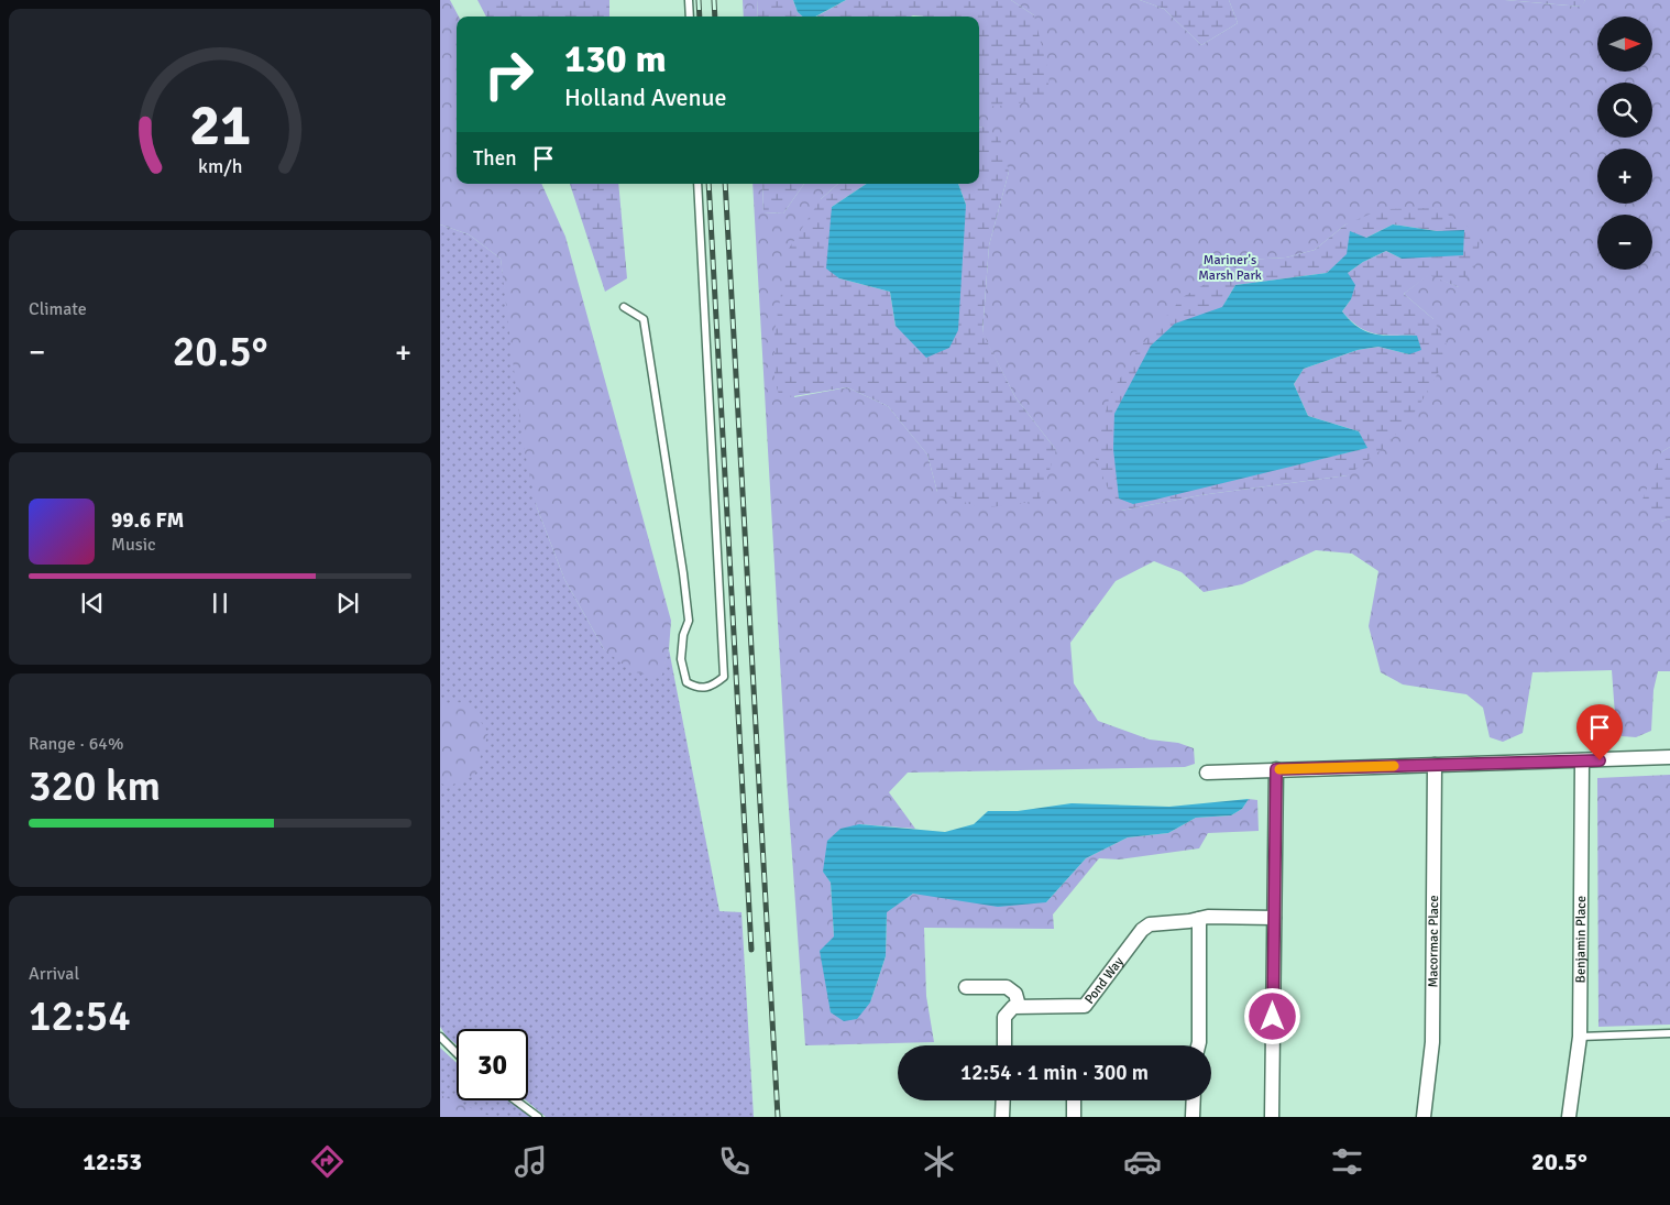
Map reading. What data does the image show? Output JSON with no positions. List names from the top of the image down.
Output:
{
  "streets": {
    "street": ["Benjamin Place", "Macormac Place", "Pond Way"]
  },
  "parks": ["Mariner's Marsh Park"],
  "north": "right",
  "page": {
    "map_buttons": ["+", "−"],
    "turn": ["130 m", "Holland Avenue"],
    "then": "Then",
    "tile": [
      "Climate",
      ["Range · 64%", "320 km"],
      ["Arrival", "12:54"]
    ],
    "heat": ["−", "20.5°", "+"],
    "song": ["99.6 FM", "Music"],
    "limit": "30",
    "trip": "12:54 · 1 min · 300 m",
    "tabs": ["12:53", "20.5°"],
    "gauge": ["21", "km/h"]
  }
}
